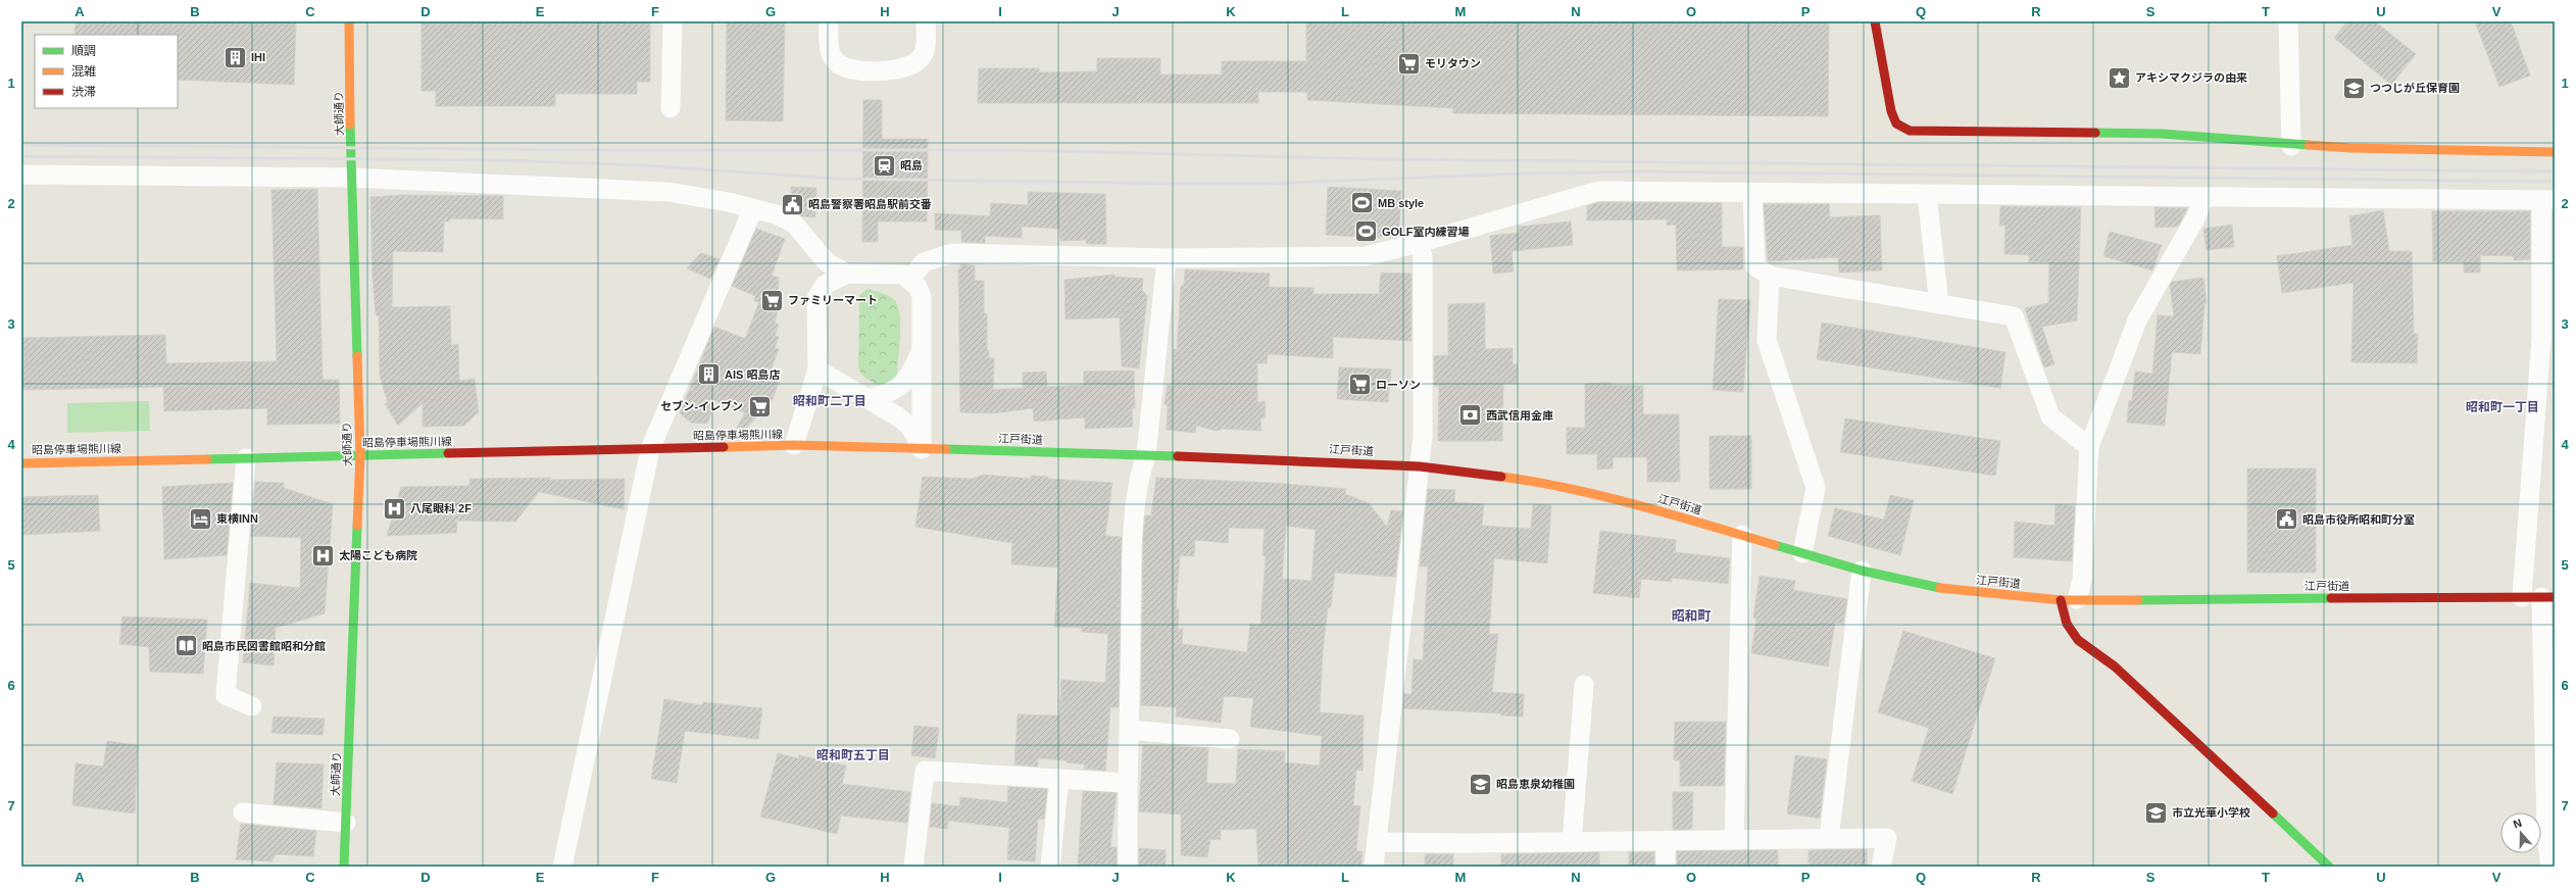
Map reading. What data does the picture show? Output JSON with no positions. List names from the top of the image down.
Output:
{
  "streets": {
    "street": ["大師通り", "昭島停車場熊川線", "江戸街道"]
  },
  "crossings": [
    ["大師通り", "昭島停車場熊川線"],
    ["昭島停車場熊川線", "江戸街道"]
  ],
  "districts": [
    "昭和町二丁目",
    "昭和町一丁目",
    "昭和町",
    "昭和町五丁目"
  ],
  "places": {
    "building": ["IHI", "AIS 昭島店"],
    "supermarket": [
      "モリタウン",
      "ファミリーマート",
      "ローソン",
      "セブン-イレブン"
    ],
    "place": ["アキシマクジラの由来"],
    "school or university": ["つつじが丘保育園", "昭島恵泉幼稚園", "市立光華小学校"],
    "station": ["昭島"],
    "sports": ["MB style", "GOLF室内練習場"],
    "public building": ["昭島警察署昭島駅前交番", "昭島市役所昭和町分室"],
    "bank": ["西武信用金庫"],
    "hospital": ["八尾眼科 2F", "太陽こども病院"],
    "hotel": ["東横INN"],
    "library": ["昭島市民図書館昭和分館"]
  },
  "legend": ["順調", "混雑", "渋滞"],
  "north": "top",
  "grid": {
    "columns": [
      "A",
      "B",
      "C",
      "D",
      "E",
      "F",
      "G",
      "H",
      "I",
      "J",
      "K",
      "L",
      "M",
      "N",
      "O",
      "P",
      "Q",
      "R",
      "S",
      "T",
      "U",
      "V"
    ],
    "rows": [
      "1",
      "2",
      "3",
      "4",
      "5",
      "6",
      "7"
    ]
  }
}
